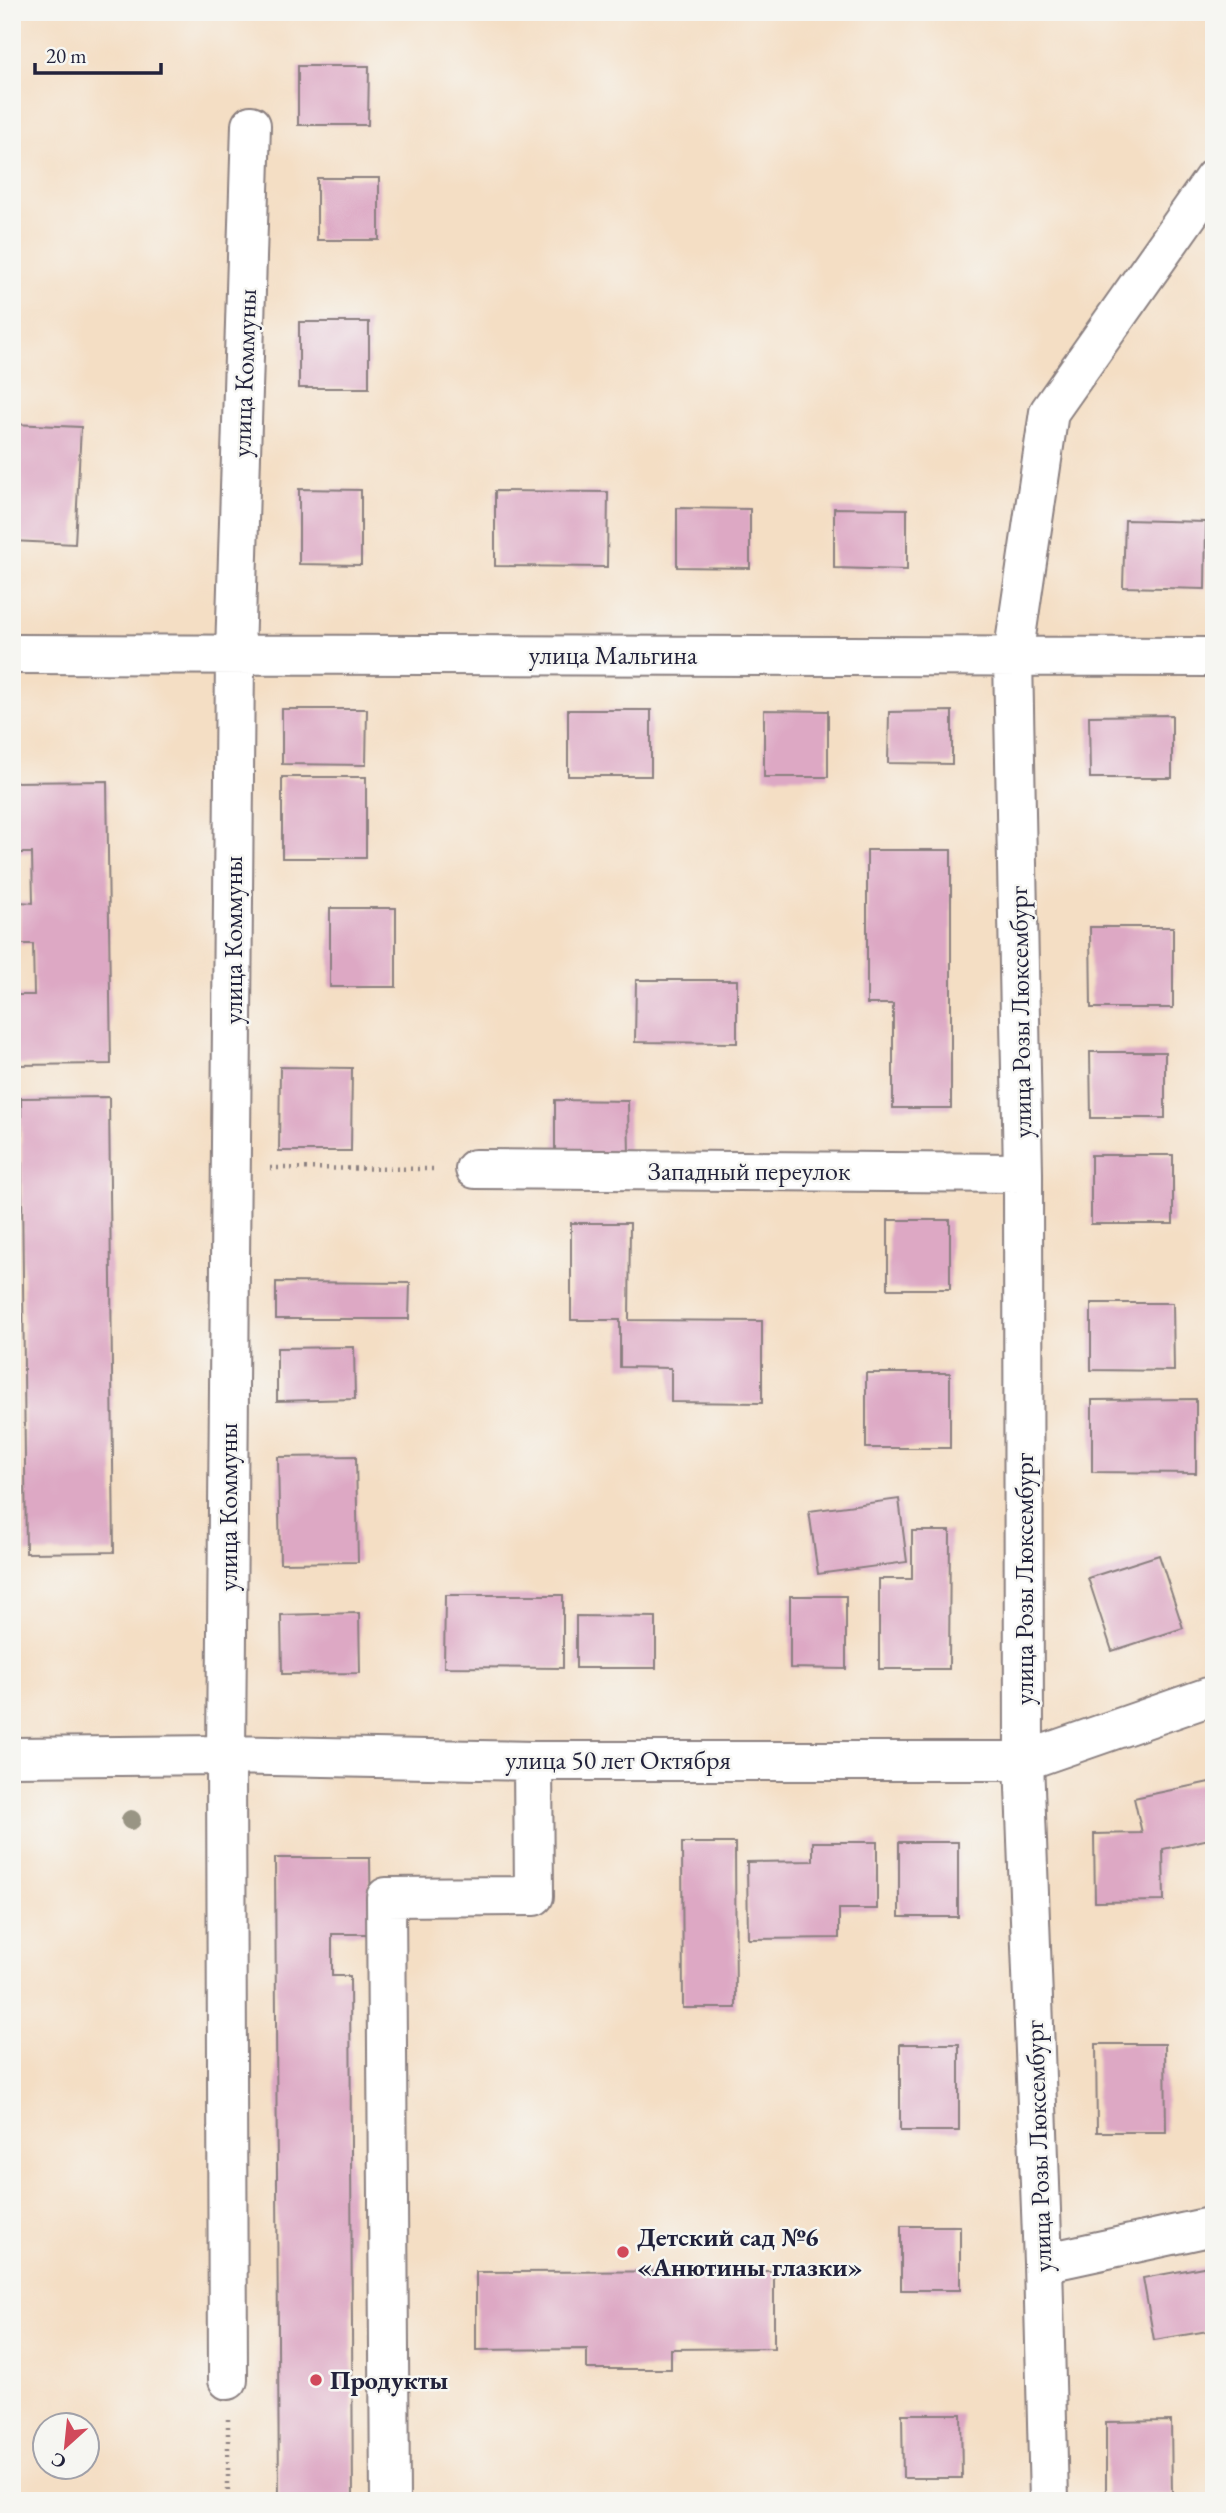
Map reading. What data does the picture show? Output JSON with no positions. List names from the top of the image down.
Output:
{
  "streets": {
    "street": [
      "улица Коммуны",
      "улица Мальгина",
      "улица Розы Люксембург",
      "Западный переулок",
      "улица 50 лет Октября"
    ]
  },
  "crossings": [
    ["улица Коммуны", "улица Мальгина"],
    ["улица Коммуны", "улица 50 лет Октября"],
    ["улица Мальгина", "улица Розы Люксембург"],
    ["улица Розы Люксембург", "Западный переулок"],
    ["улица Розы Люксембург", "улица 50 лет Октября"]
  ],
  "places": ["Детский сад №6 «Анютины глазки»", "Продукты"],
  "scale_bar": "20 m",
  "north": "bottom left"
}
